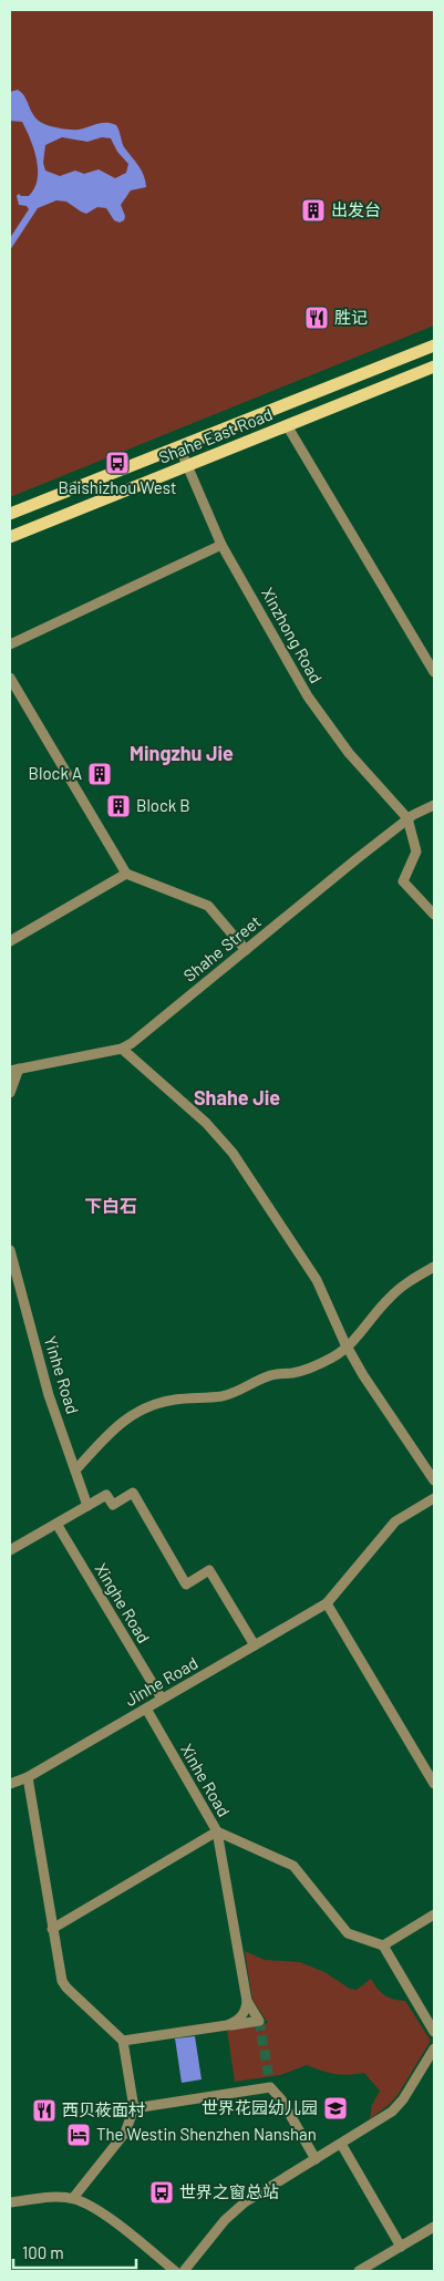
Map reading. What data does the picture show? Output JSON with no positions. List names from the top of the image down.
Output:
{
  "streets": {
    "main road": ["Shahe East Road"],
    "street": [
      "Xinzhong Road",
      "Shahe Street",
      "Yinhe Road",
      "Xinghe Road",
      "Jinhe Road",
      "Xinhe Road"
    ]
  },
  "crossings": [
    ["Shahe East Road", "Xinzhong Road"],
    ["Xinzhong Road", "Shahe Street"],
    ["Xinghe Road", "Jinhe Road"],
    ["Jinhe Road", "Xinhe Road"]
  ],
  "districts": ["Mingzhu Jie", "Shahe Jie", "下白石"],
  "places": {
    "building": ["出发台", "Block A", "Block B"],
    "restaurant": ["胜记", "西贝莜面村"],
    "bus stop": ["Baishizhou West", "世界之窗总站"],
    "school or university": ["世界花园幼儿园"],
    "hotel": ["The Westin Shenzhen Nanshan"]
  },
  "scale_bar": "100 m"
}
